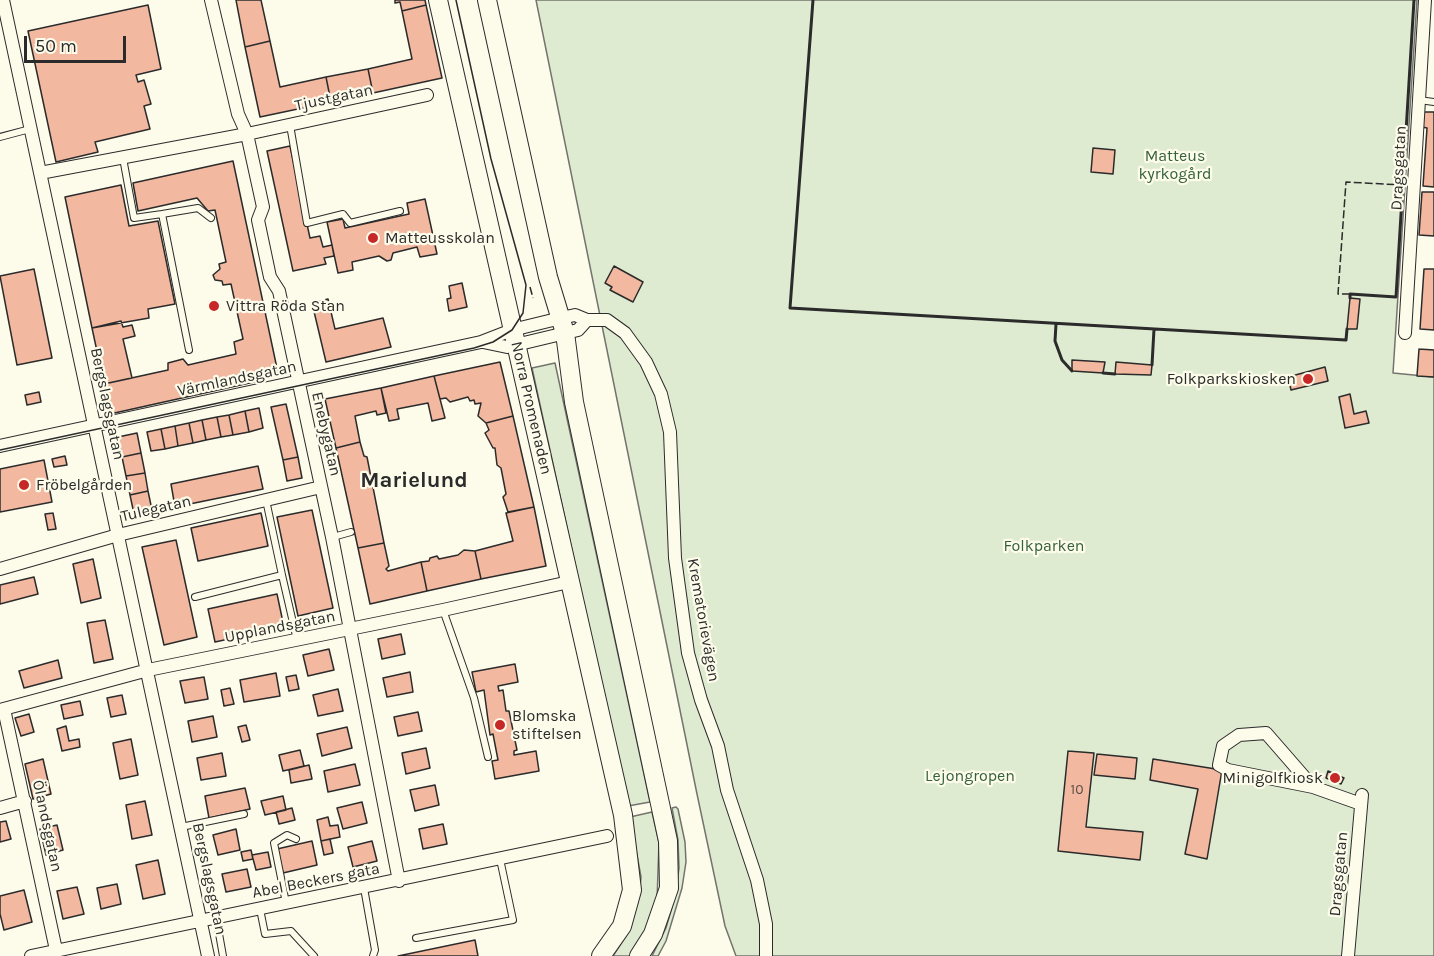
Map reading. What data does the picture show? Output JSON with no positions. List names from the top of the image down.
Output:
{
  "streets": {
    "main road": ["Norra Promenaden"],
    "street": [
      "Tjustgatan",
      "Dragsgatan",
      "Värmlandsgatan",
      "Bergslagsgatan",
      "Enebygatan",
      "Tulegatan",
      "Krematorievägen",
      "Upplandsgatan",
      "Ölandsgatan",
      "Abel Beckers gata"
    ]
  },
  "crossings": [
    ["Tjustgatan", "Bergslagsgatan"],
    ["Tjustgatan", "Enebygatan"],
    ["Värmlandsgatan", "Bergslagsgatan"],
    ["Värmlandsgatan", "Norra Promenaden"],
    ["Värmlandsgatan", "Enebygatan"],
    ["Värmlandsgatan", "Krematorievägen"],
    ["Bergslagsgatan", "Tulegatan"],
    ["Bergslagsgatan", "Upplandsgatan"],
    ["Bergslagsgatan", "Abel Beckers gata"],
    ["Norra Promenaden", "Upplandsgatan"],
    ["Enebygatan", "Tulegatan"],
    ["Enebygatan", "Upplandsgatan"],
    ["Enebygatan", "Abel Beckers gata"],
    ["Upplandsgatan", "Ölandsgatan"],
    ["Ölandsgatan", "Abel Beckers gata"]
  ],
  "districts": ["Marielund"],
  "parks": ["Matteus kyrkogård", "Folkparken", "Lejongropen"],
  "places": [
    "Matteusskolan",
    "Vittra Röda Stan",
    "Folkparkskiosken",
    "Fröbelgården",
    "Blomska stiftelsen",
    "Minigolfkiosk"
  ],
  "house_numbers": ["10"],
  "scale_bar": "50 m"
}
